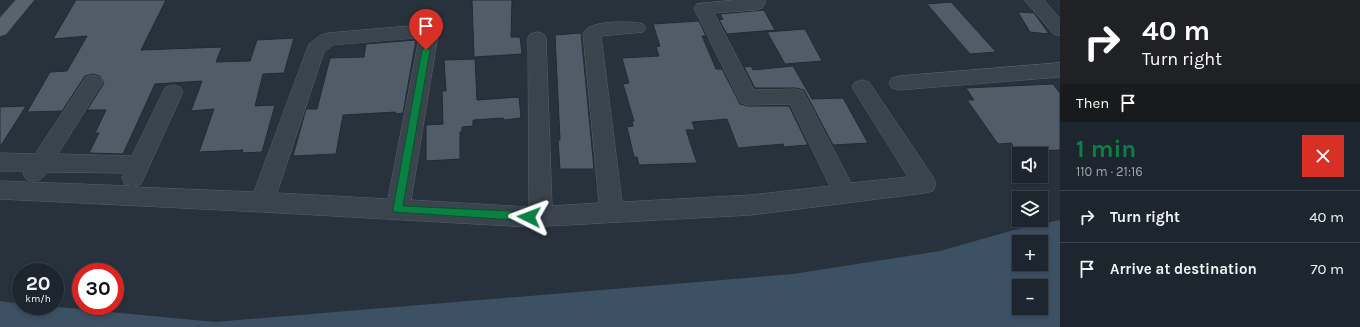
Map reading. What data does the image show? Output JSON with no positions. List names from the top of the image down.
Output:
{
  "page": {
    "turn": ["40 m", "Turn right"],
    "then": "Then",
    "heading": ["1 min", "110 m · 21:16"],
    "map_buttons": ["+", "−"],
    "list": [
      {
        "name": "Turn right",
        "value": "40 m"
      },
      {
        "name": "Arrive at destination",
        "value": "70 m"
      }
    ],
    "speed": "20 km/h",
    "limit": "30"
  }
}
